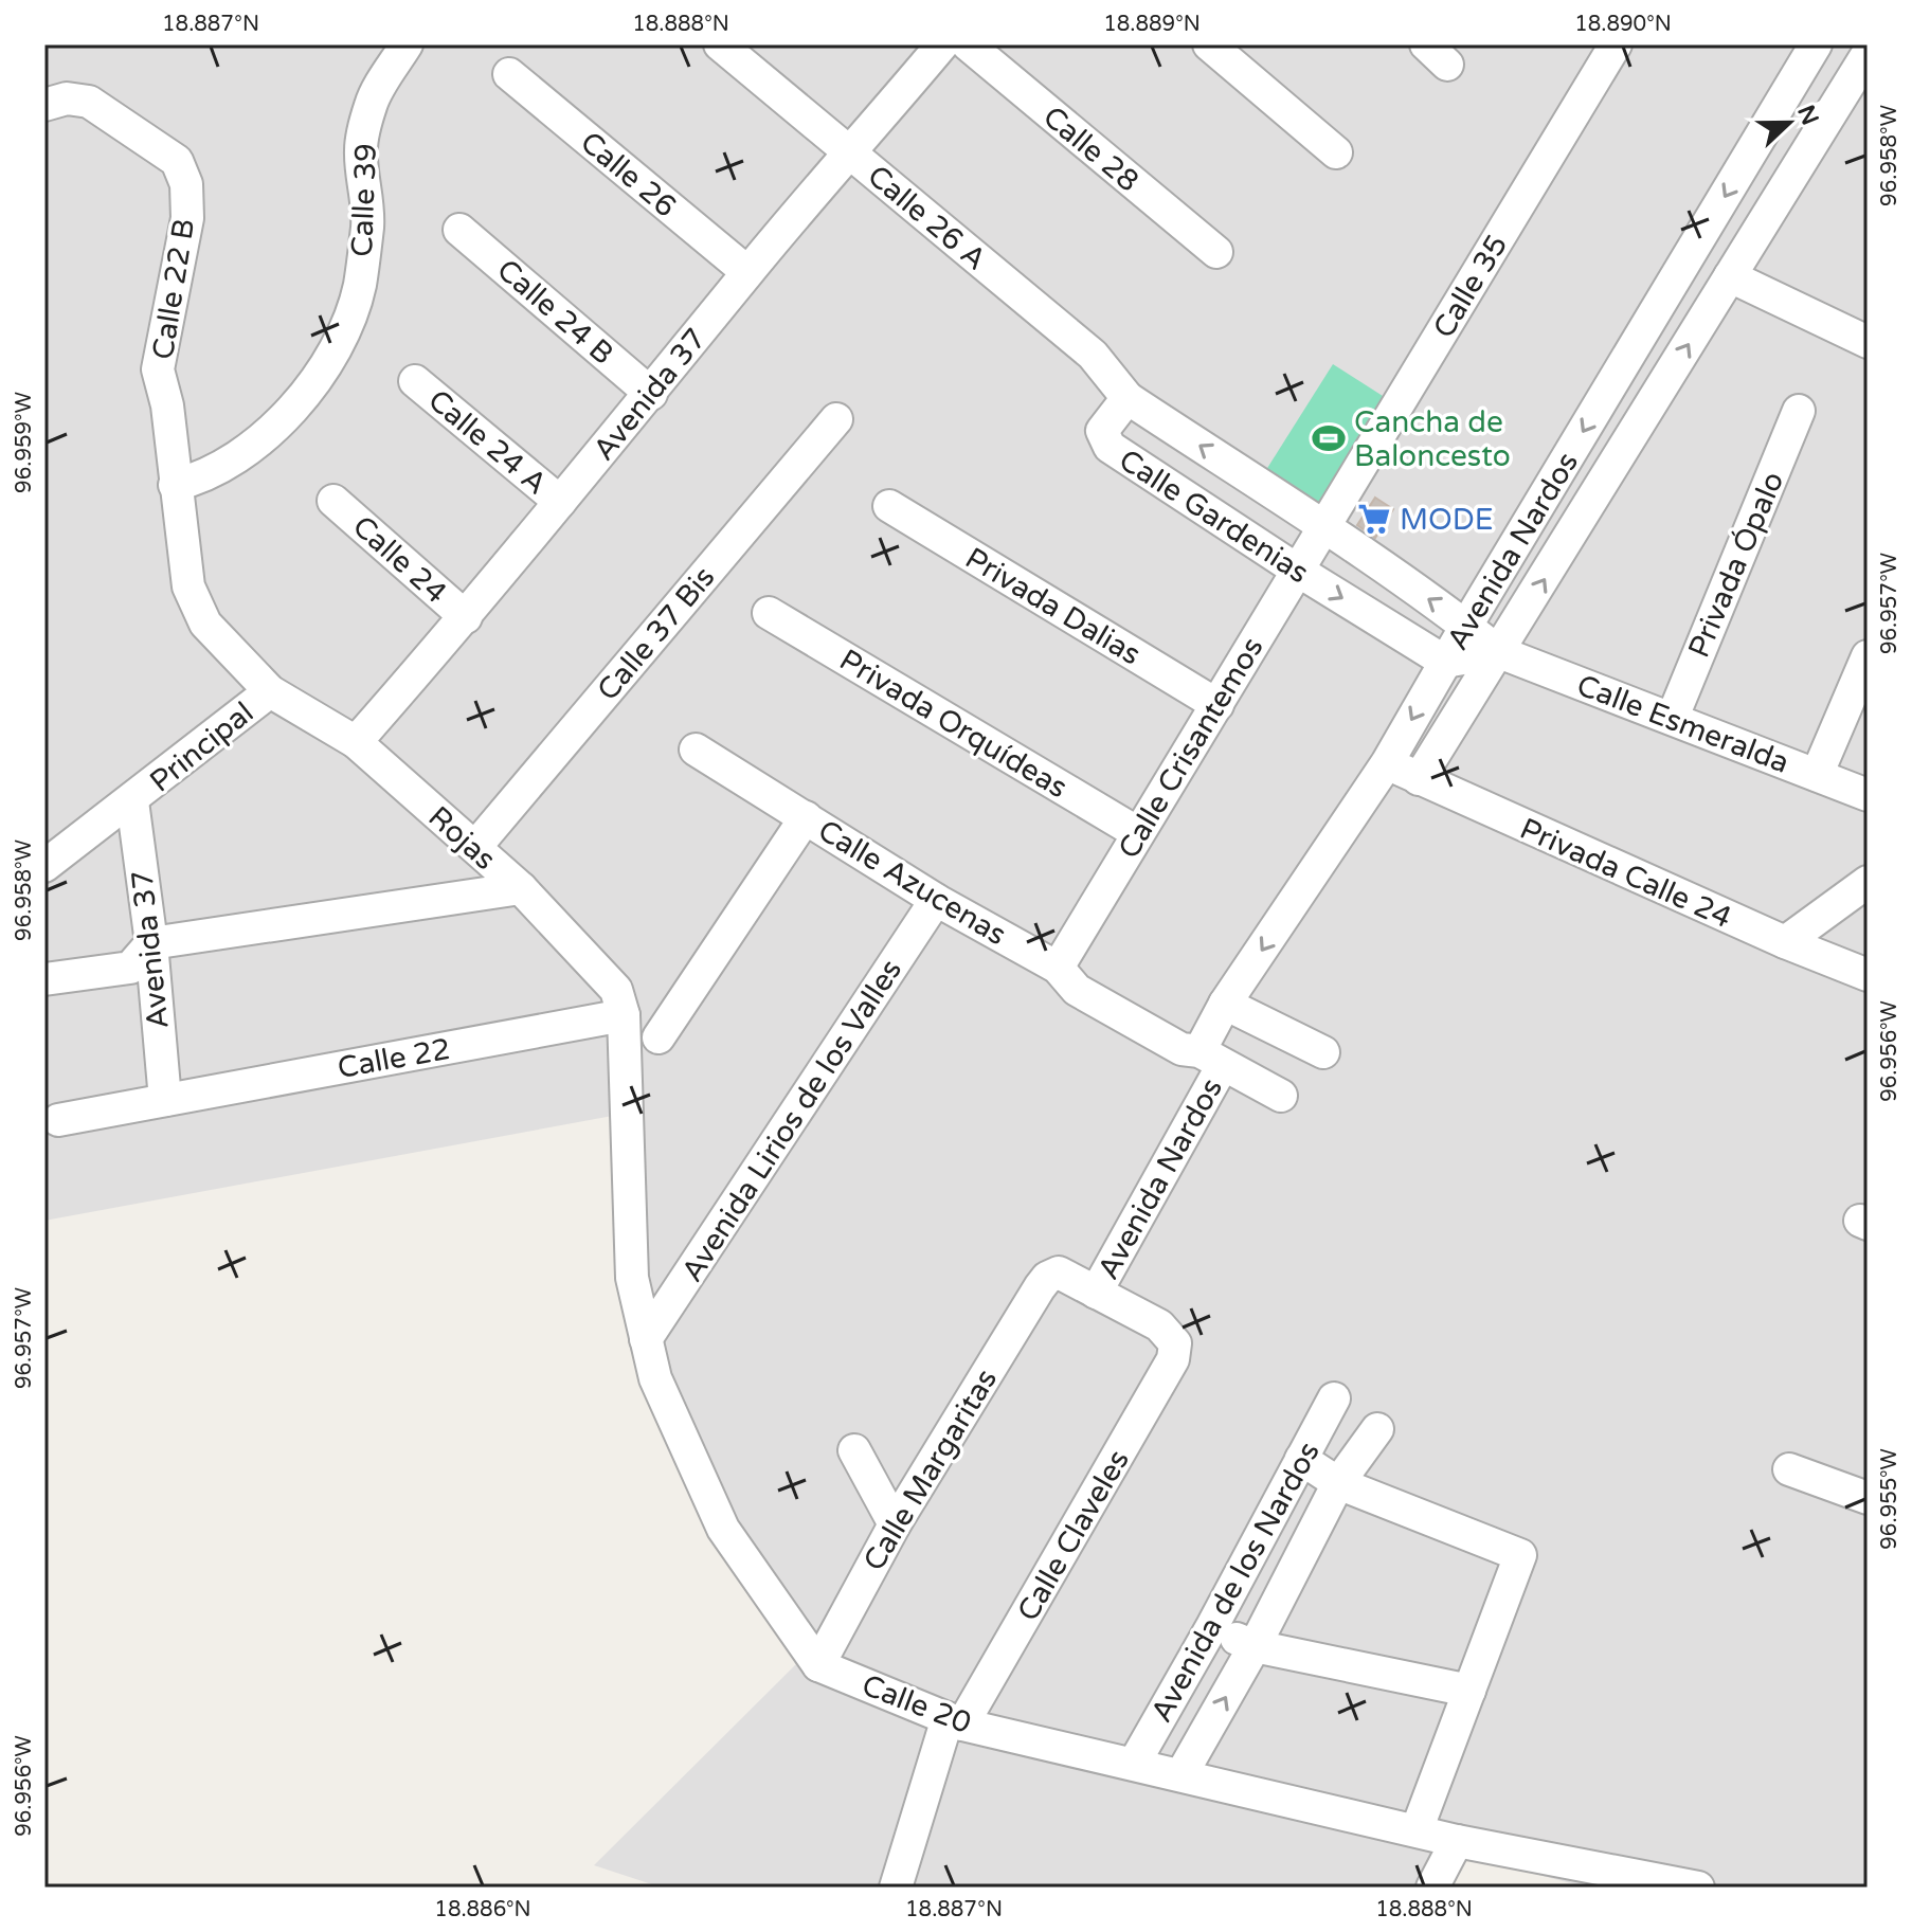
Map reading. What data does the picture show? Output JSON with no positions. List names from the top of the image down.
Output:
{
  "streets": {
    "street": [
      "Calle 28",
      "Calle 26",
      "Calle 39",
      "Calle 26 A",
      "Calle 35",
      "Calle 22 B",
      "Calle 24 B",
      "Avenida 37",
      "Calle 24 A",
      "Calle Gardenias",
      "Avenida Nardos",
      "Calle 24",
      "Privada Ópalo",
      "Privada Dalias",
      "Calle 37 Bis",
      "Privada Orquídeas",
      "Calle Esmeralda",
      "Principal",
      "Calle Crisantemos",
      "Rojas",
      "Privada Calle 24",
      "Calle Azucenas",
      "Calle 22",
      "Avenida Lirios de los Valles",
      "Calle Margaritas",
      "Calle Claveles",
      "Avenida de los Nardos",
      "Calle 20"
    ]
  },
  "crossings": [
    ["Calle 26", "Avenida 37"],
    ["Calle 39", "Calle 22 B"],
    ["Calle 26 A", "Avenida 37"],
    ["Calle 26 A", "Calle Gardenias"],
    ["Calle 35", "Calle Gardenias"],
    ["Calle 35", "Calle Crisantemos"],
    ["Calle 22 B", "Principal"],
    ["Calle 22 B", "Rojas"],
    ["Calle 24 B", "Avenida 37"],
    ["Avenida 37", "Calle 24 A"],
    ["Avenida 37", "Calle 24"],
    ["Avenida 37", "Principal"],
    ["Avenida 37", "Rojas"],
    ["Avenida 37", "Calle 22"],
    ["Calle Gardenias", "Avenida Nardos"],
    ["Calle Gardenias", "Calle Esmeralda"],
    ["Calle Gardenias", "Calle Crisantemos"],
    ["Avenida Nardos", "Calle Esmeralda"],
    ["Avenida Nardos", "Privada Calle 24"],
    ["Avenida Nardos", "Calle Azucenas"],
    ["Avenida Nardos", "Calle Margaritas"],
    ["Avenida Nardos", "Calle Claveles"],
    ["Privada Ópalo", "Calle Esmeralda"],
    ["Privada Dalias", "Calle Crisantemos"],
    ["Calle 37 Bis", "Rojas"],
    ["Privada Orquídeas", "Calle Crisantemos"],
    ["Principal", "Rojas"],
    ["Calle Crisantemos", "Calle Azucenas"],
    ["Rojas", "Calle 22"],
    ["Calle Azucenas", "Avenida Lirios de los Valles"],
    ["Calle Margaritas", "Calle Claveles"],
    ["Calle Margaritas", "Calle 20"],
    ["Calle Claveles", "Calle 20"],
    ["Avenida de los Nardos", "Calle 20"]
  ],
  "places": {
    "sports": ["Cancha de Baloncesto"],
    "supermarket": ["MODE"]
  },
  "north": "right",
  "coordinates": [
    "18.887°N",
    "18.888°N",
    "18.889°N",
    "18.890°N",
    "96.958°W",
    "96.959°W",
    "96.957°W",
    "96.956°W",
    "96.955°W",
    "18.886°N"
  ]
}
